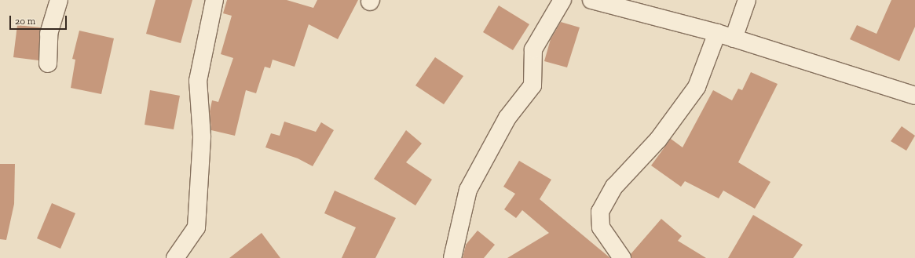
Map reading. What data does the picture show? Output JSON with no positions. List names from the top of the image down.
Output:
{
  "scale_bar": "20 m"
}
